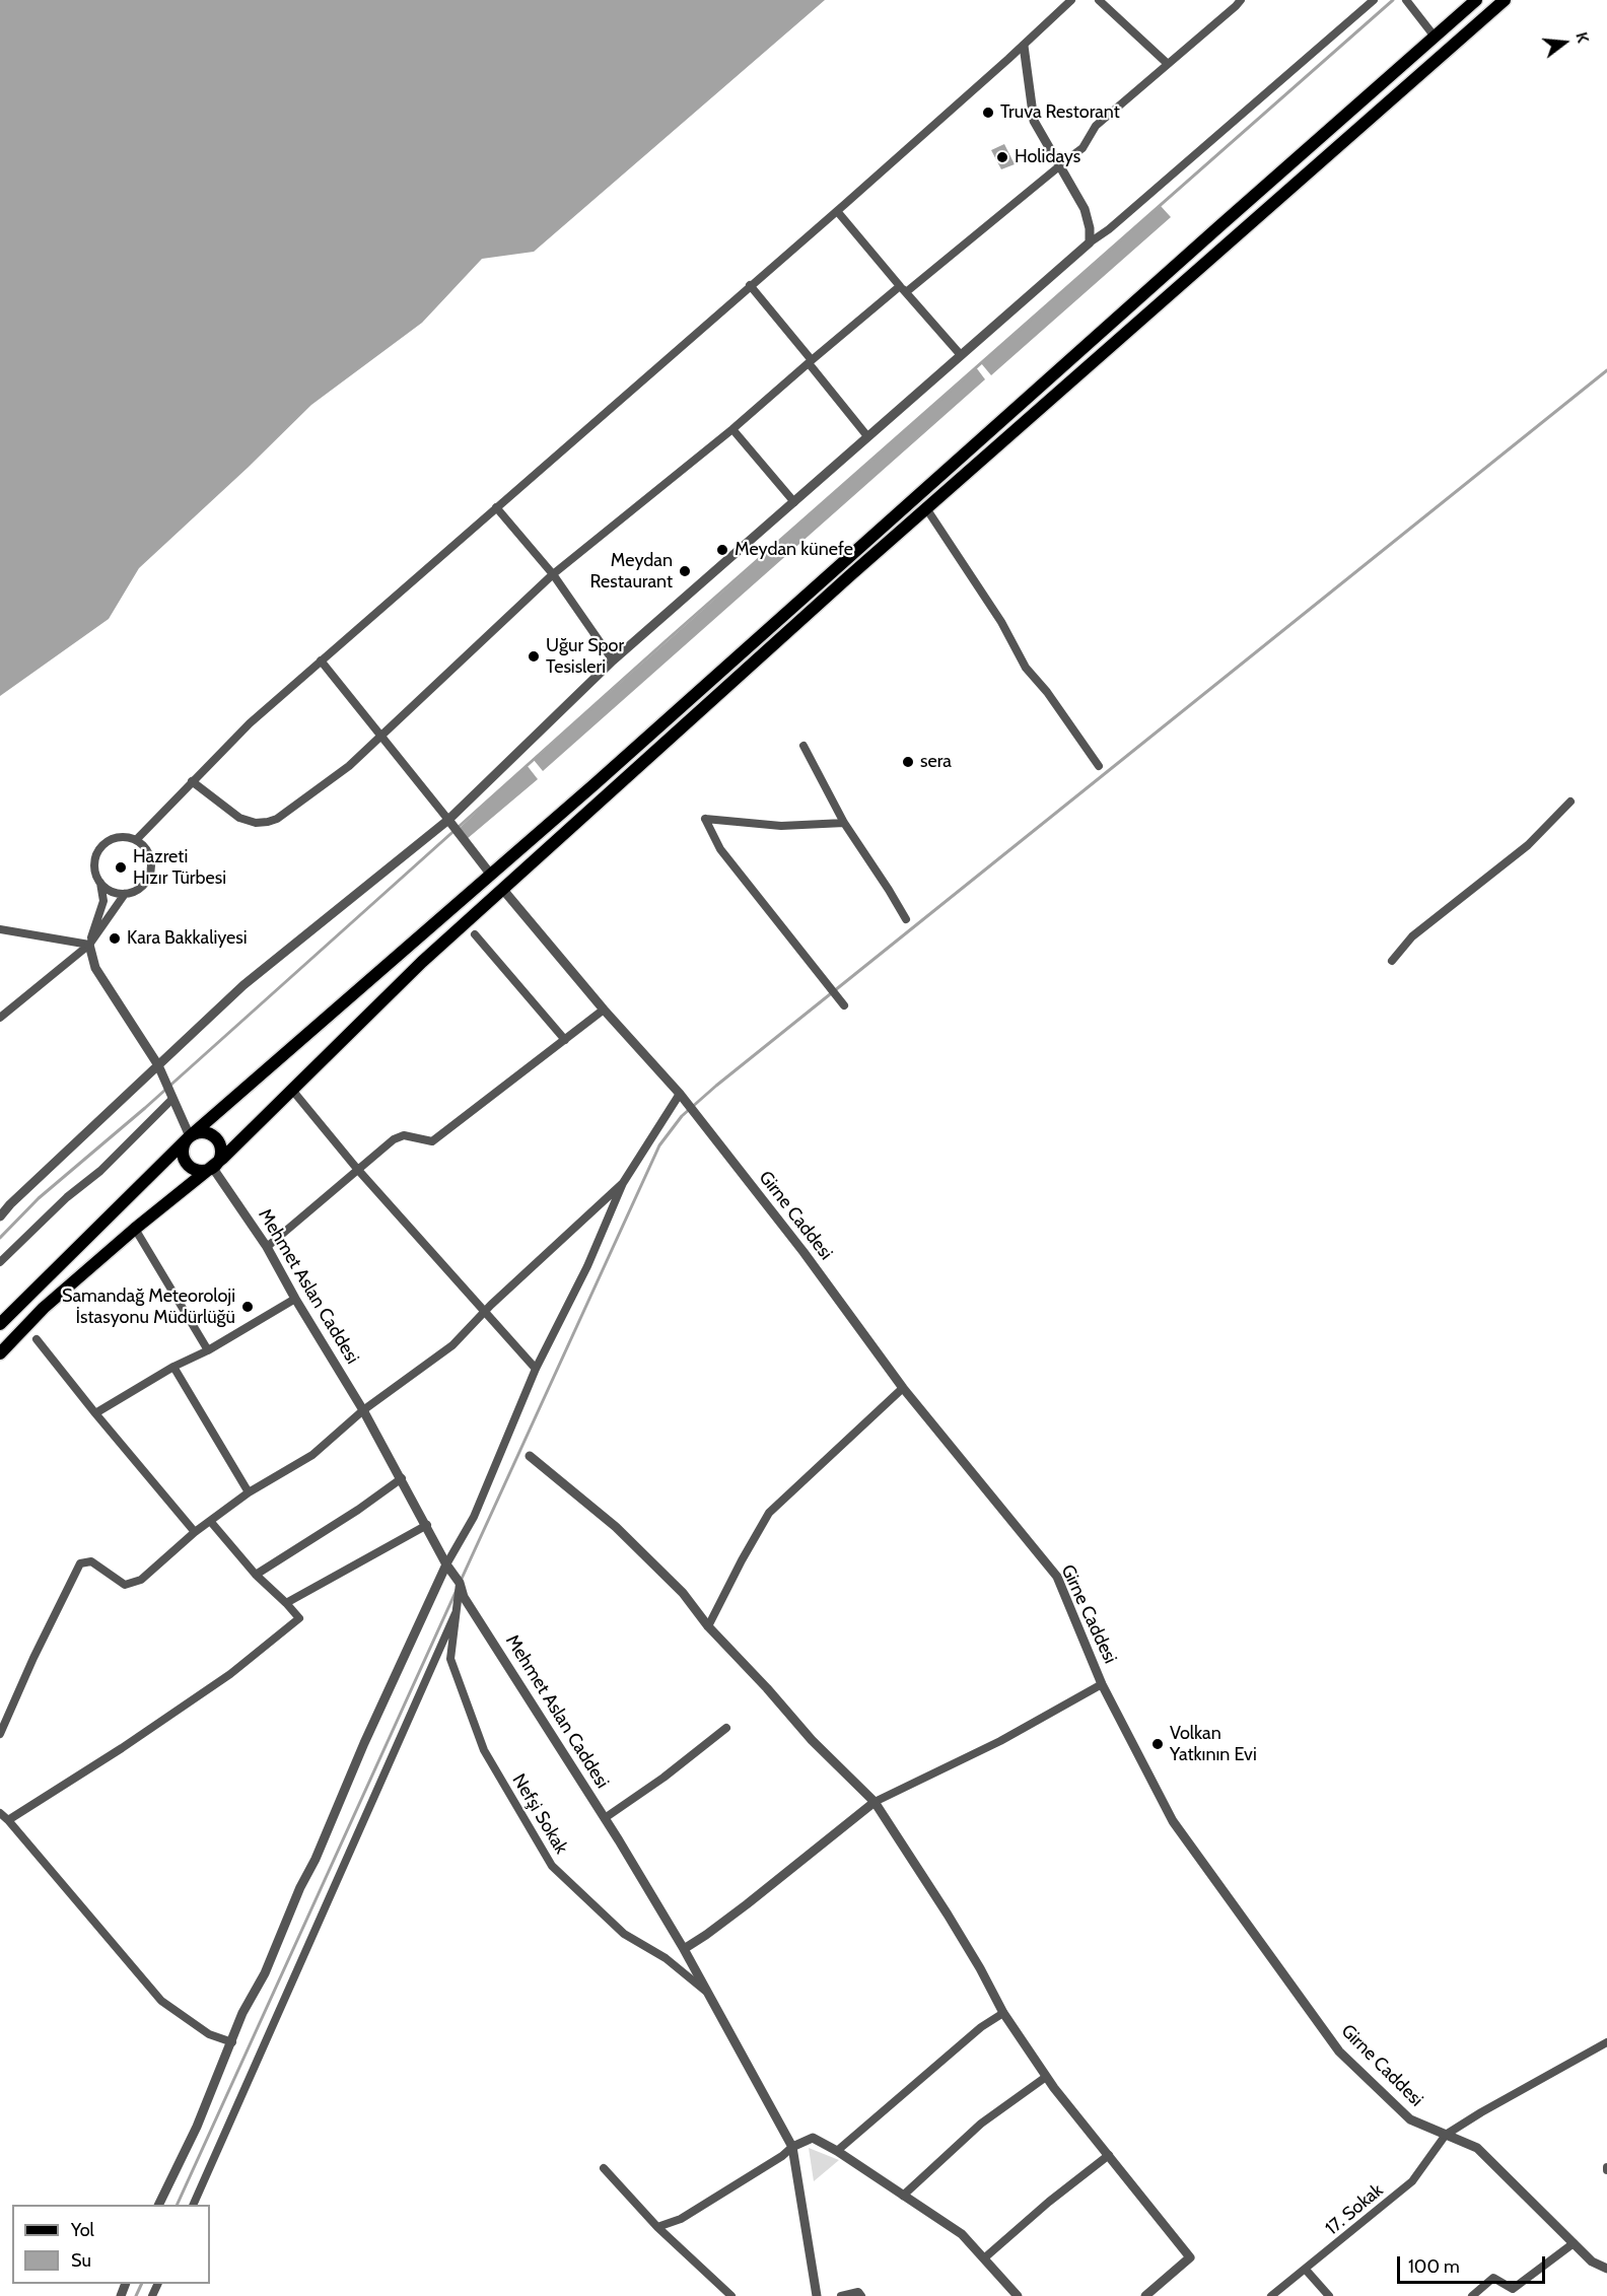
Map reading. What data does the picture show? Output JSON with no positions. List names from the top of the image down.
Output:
{
  "streets": {
    "street": [
      "Girne Caddesi",
      "Mehmet Aslan Caddesi",
      "Nefşi Sokak",
      "17. Sokak"
    ]
  },
  "crossings": [
    ["Girne Caddesi", "17. Sokak"],
    ["Mehmet Aslan Caddesi", "Nefşi Sokak"]
  ],
  "places": [
    "Truva Restorant",
    "Holidays",
    "Meydan künefe",
    "Meydan Restaurant",
    "Uğur Spor Tesisleri",
    "sera",
    "Hazreti Hızır Türbesi",
    "Kara Bakkaliyesi",
    "Samandağ Meteoroloji İstasyonu Müdürlüğü",
    "Volkan Yatkının Evi"
  ],
  "legend": ["Yol", "Su"],
  "scale_bar": "100 m",
  "north": "right"
}
